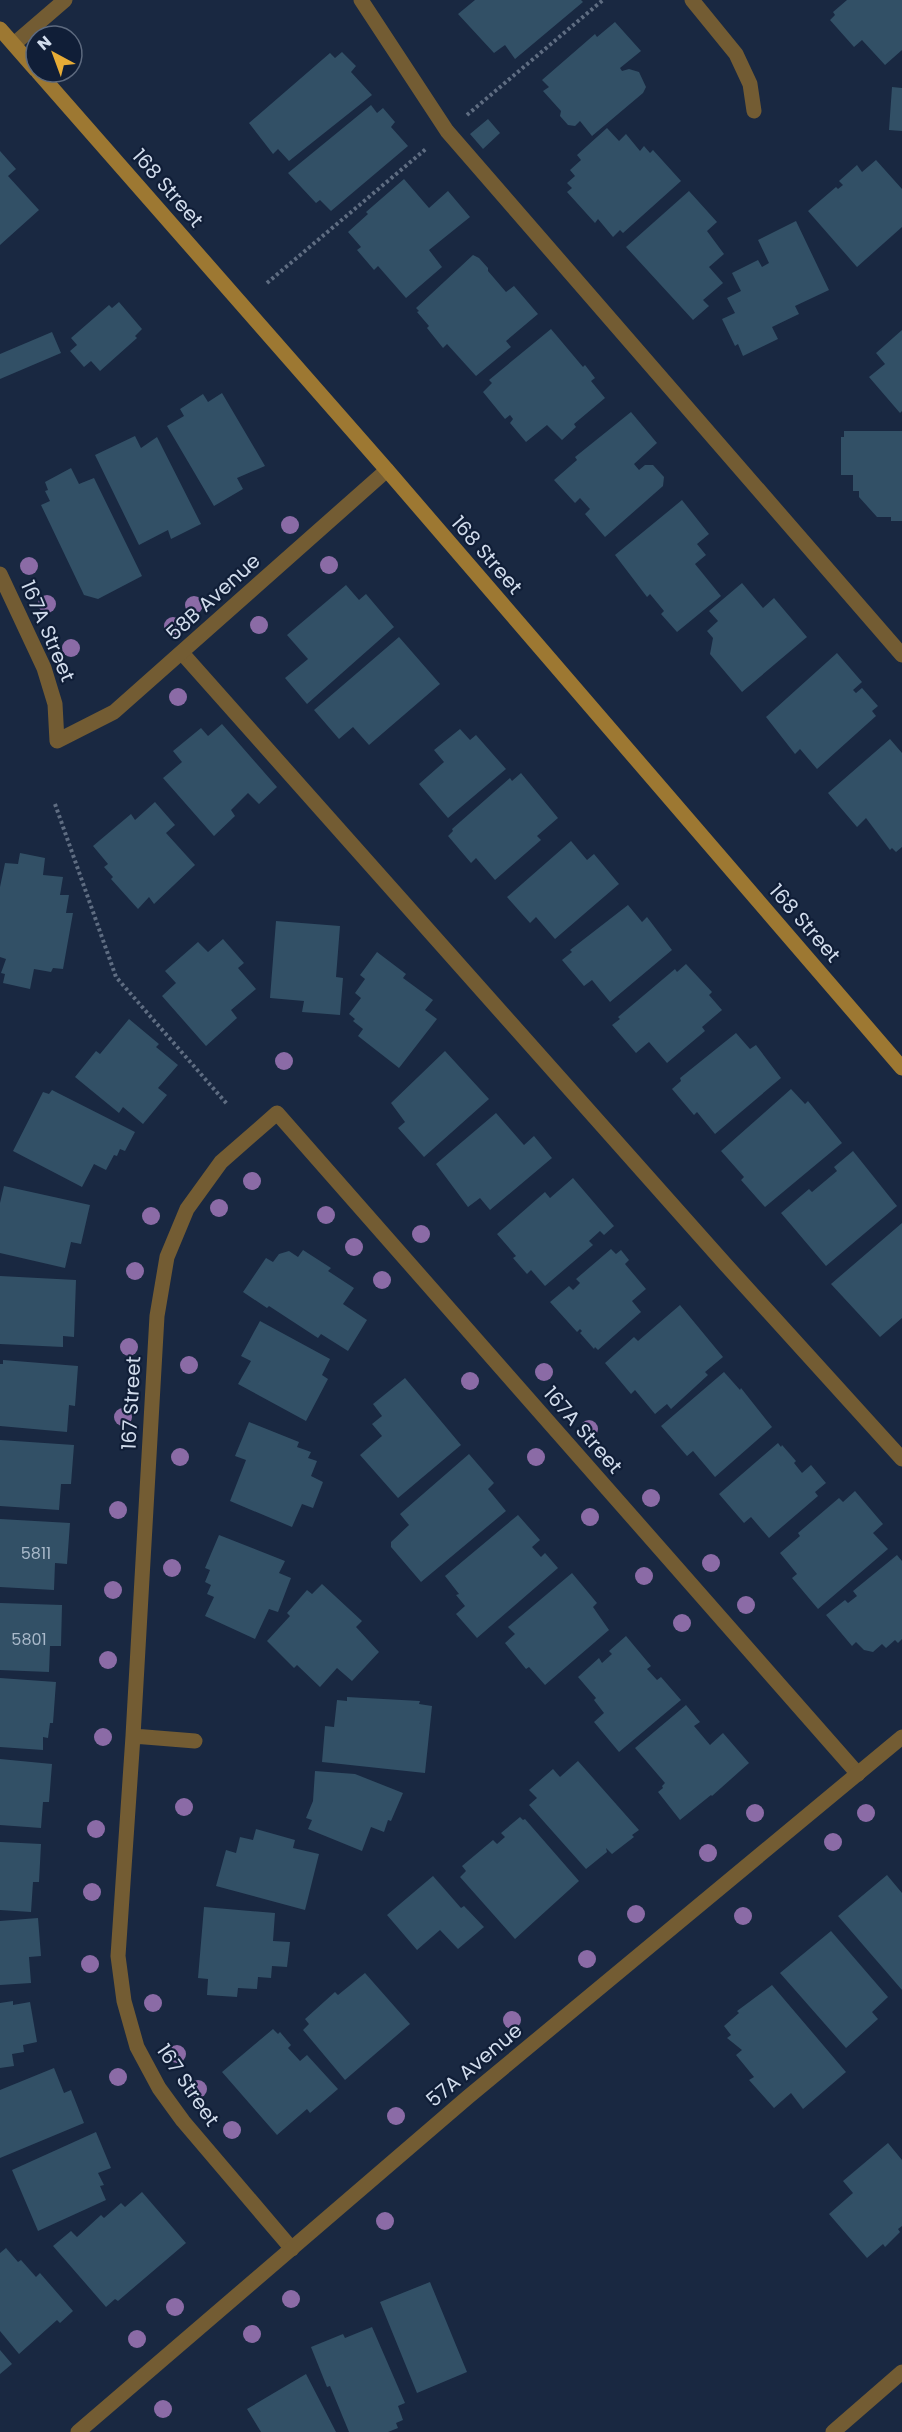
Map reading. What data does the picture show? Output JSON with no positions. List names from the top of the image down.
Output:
{
  "streets": {
    "main road": ["168 Street"],
    "street": [
      "58B Avenue",
      "167A Street",
      "167 Street",
      "57A Avenue"
    ]
  },
  "crossings": [
    ["168 Street", "58B Avenue"],
    ["58B Avenue", "167A Street"],
    ["167A Street", "167 Street"],
    ["167A Street", "57A Avenue"],
    ["167 Street", "57A Avenue"]
  ],
  "house_numbers": ["5811", "5801"],
  "north": "top left"
}
